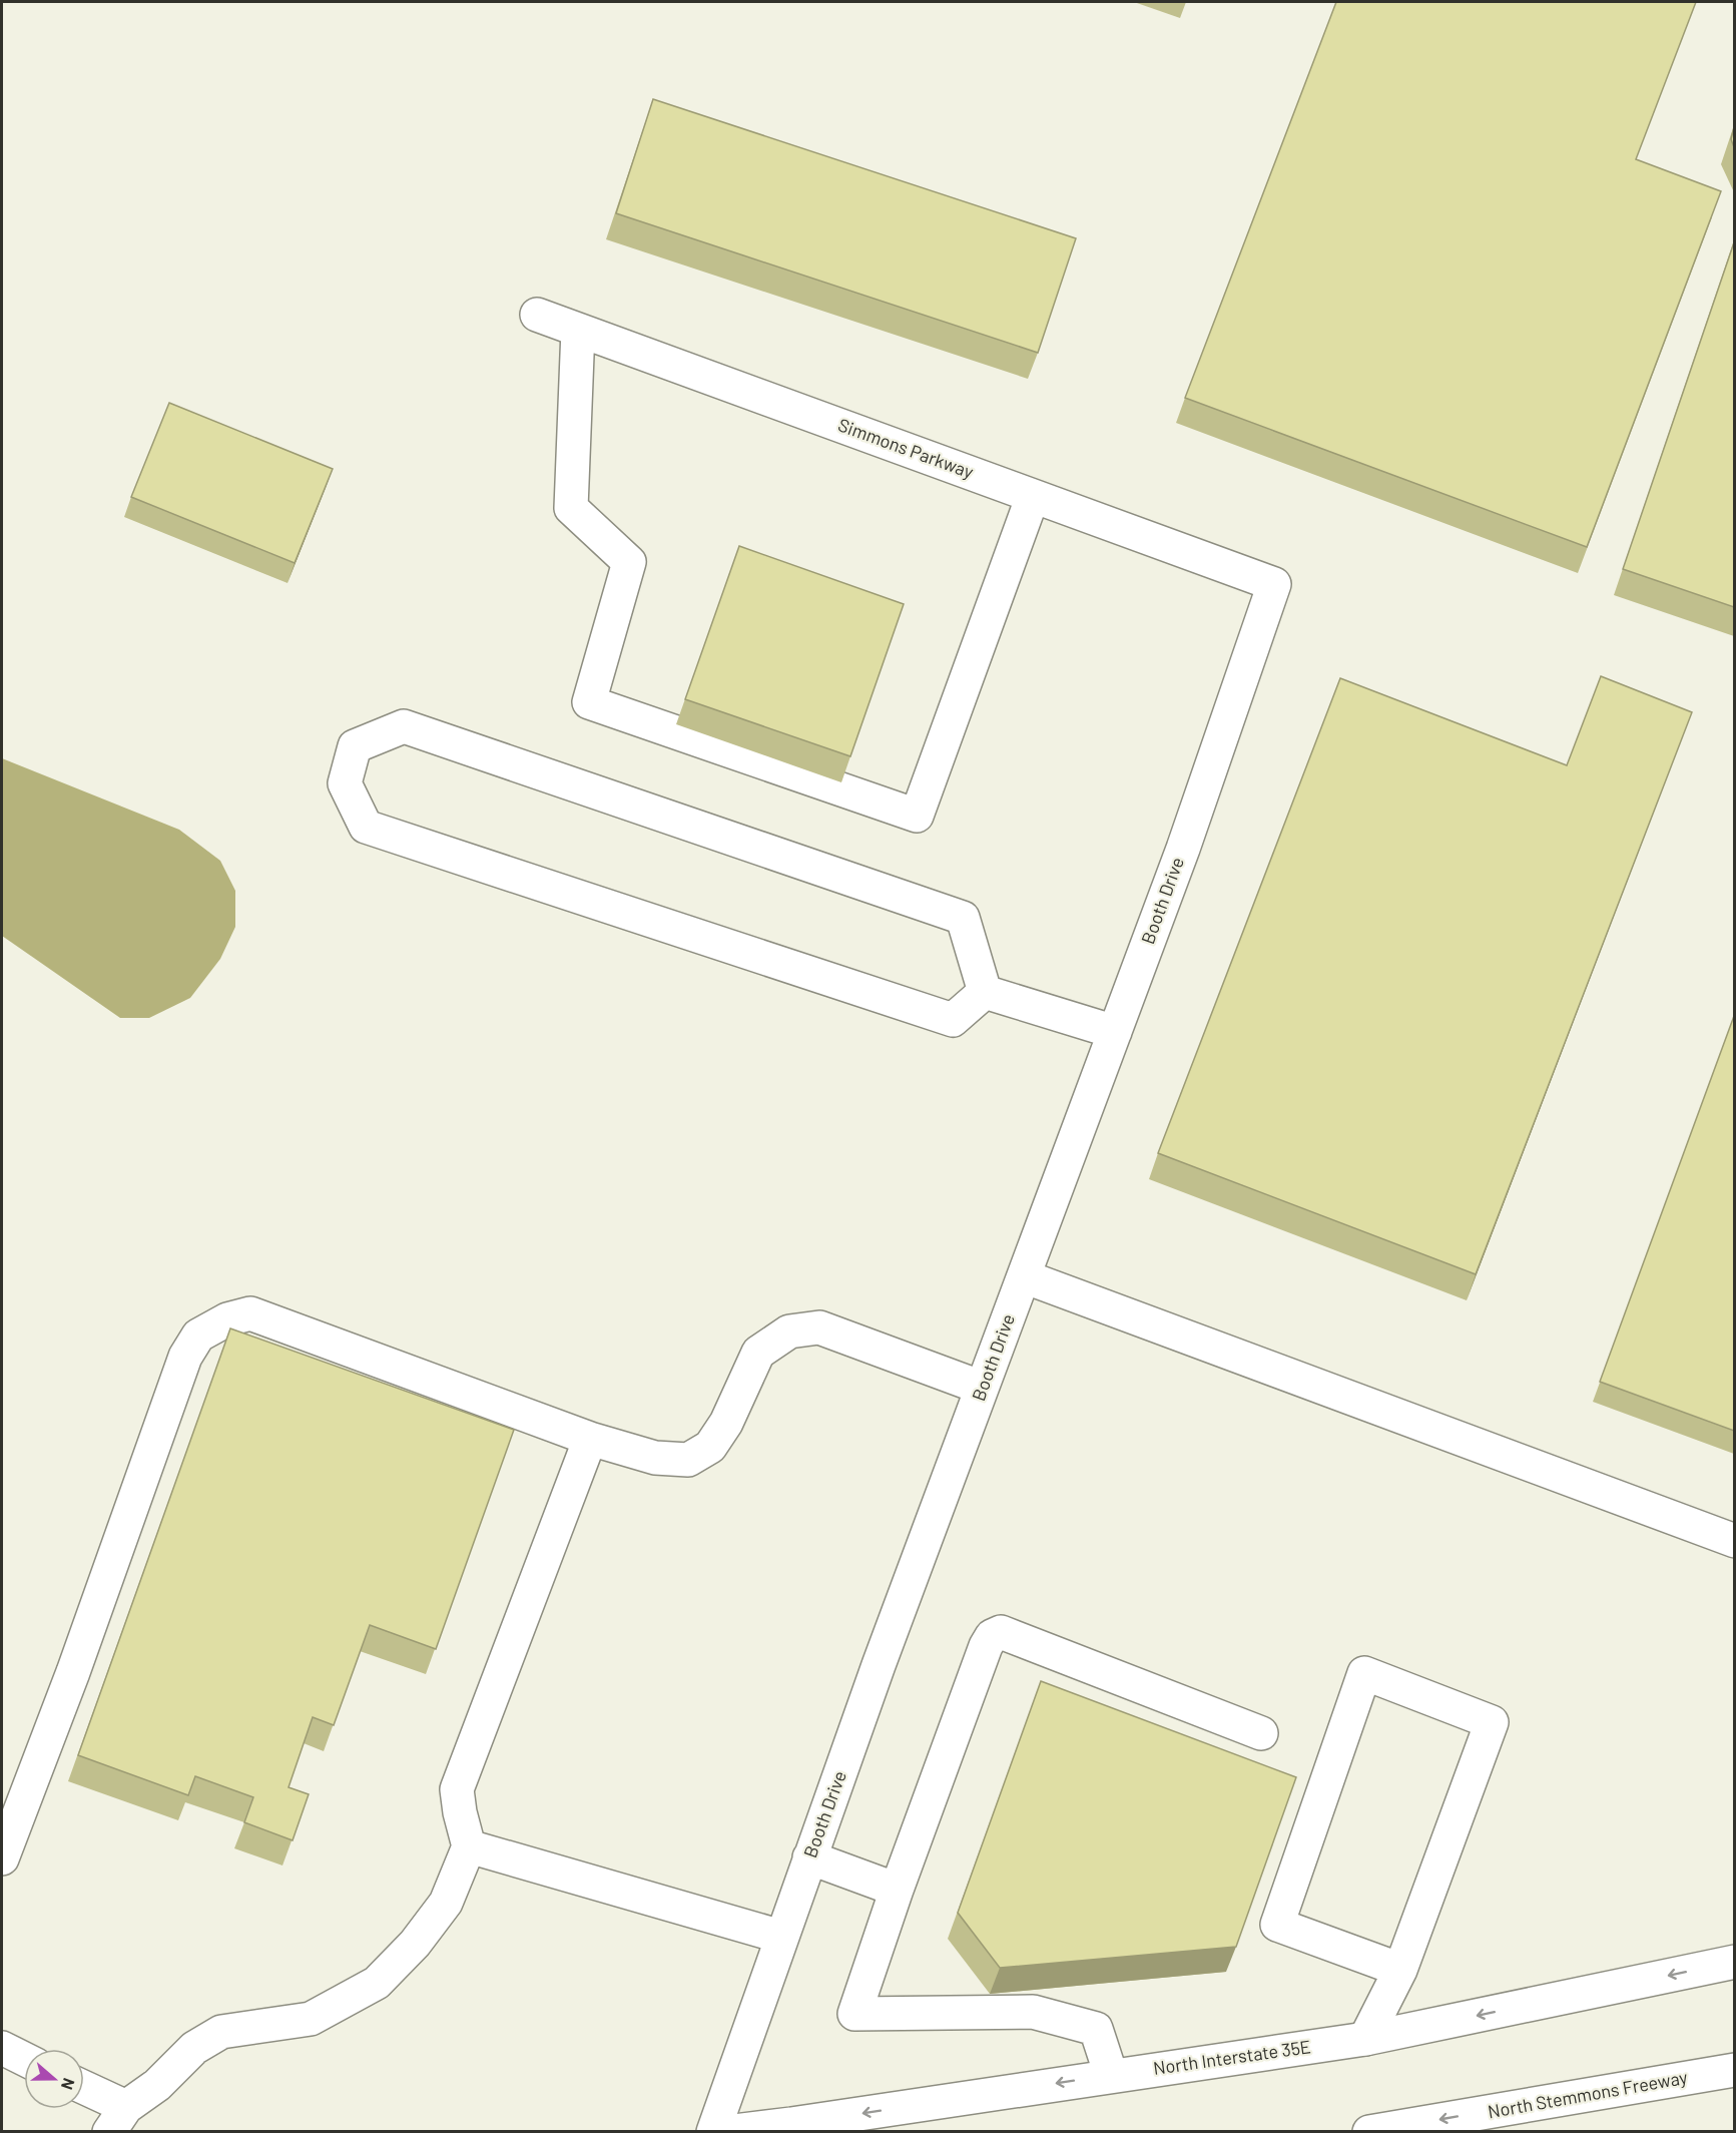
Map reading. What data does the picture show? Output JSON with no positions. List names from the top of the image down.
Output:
{
  "streets": {
    "main road": [
      "Simmons Parkway",
      "Booth Drive",
      "North Interstate 35E",
      "North Stemmons Freeway"
    ]
  },
  "crossings": [
    ["Simmons Parkway", "Booth Drive"]
  ],
  "one_way": ["North Interstate 35E", "North Stemmons Freeway"],
  "north": "right"
}
